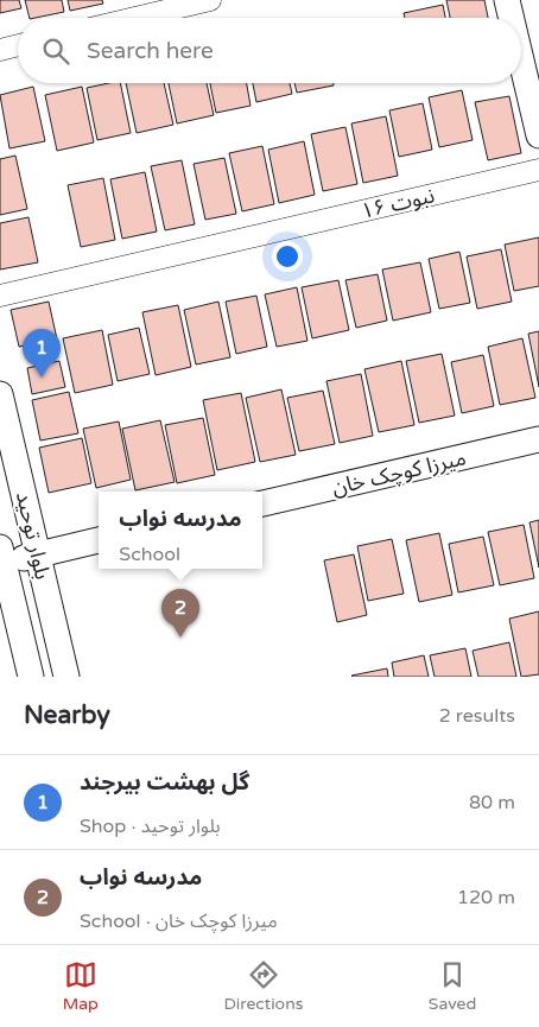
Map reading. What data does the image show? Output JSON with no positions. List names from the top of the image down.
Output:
{
  "streets": {
    "street": ["نبوت ۱۶", "میرزا کوچک خان", "بلوار توحید"]
  },
  "page": {
    "search": "Search here",
    "pins": ["1", "2"],
    "popup": ["مدرسه نواب", "School"],
    "heading": ["Nearby", "2 results"],
    "list": [
      {
        "mark": "1",
        "name": "گل بهشت بیرجند",
        "note": "Shop · بلوار توحید",
        "value": "80 m"
      },
      {
        "mark": "2",
        "name": "مدرسه نواب",
        "note": "School · میرزا کوچک خان",
        "value": "120 m"
      }
    ],
    "nav": ["Map", "Directions", "Saved"]
  }
}
